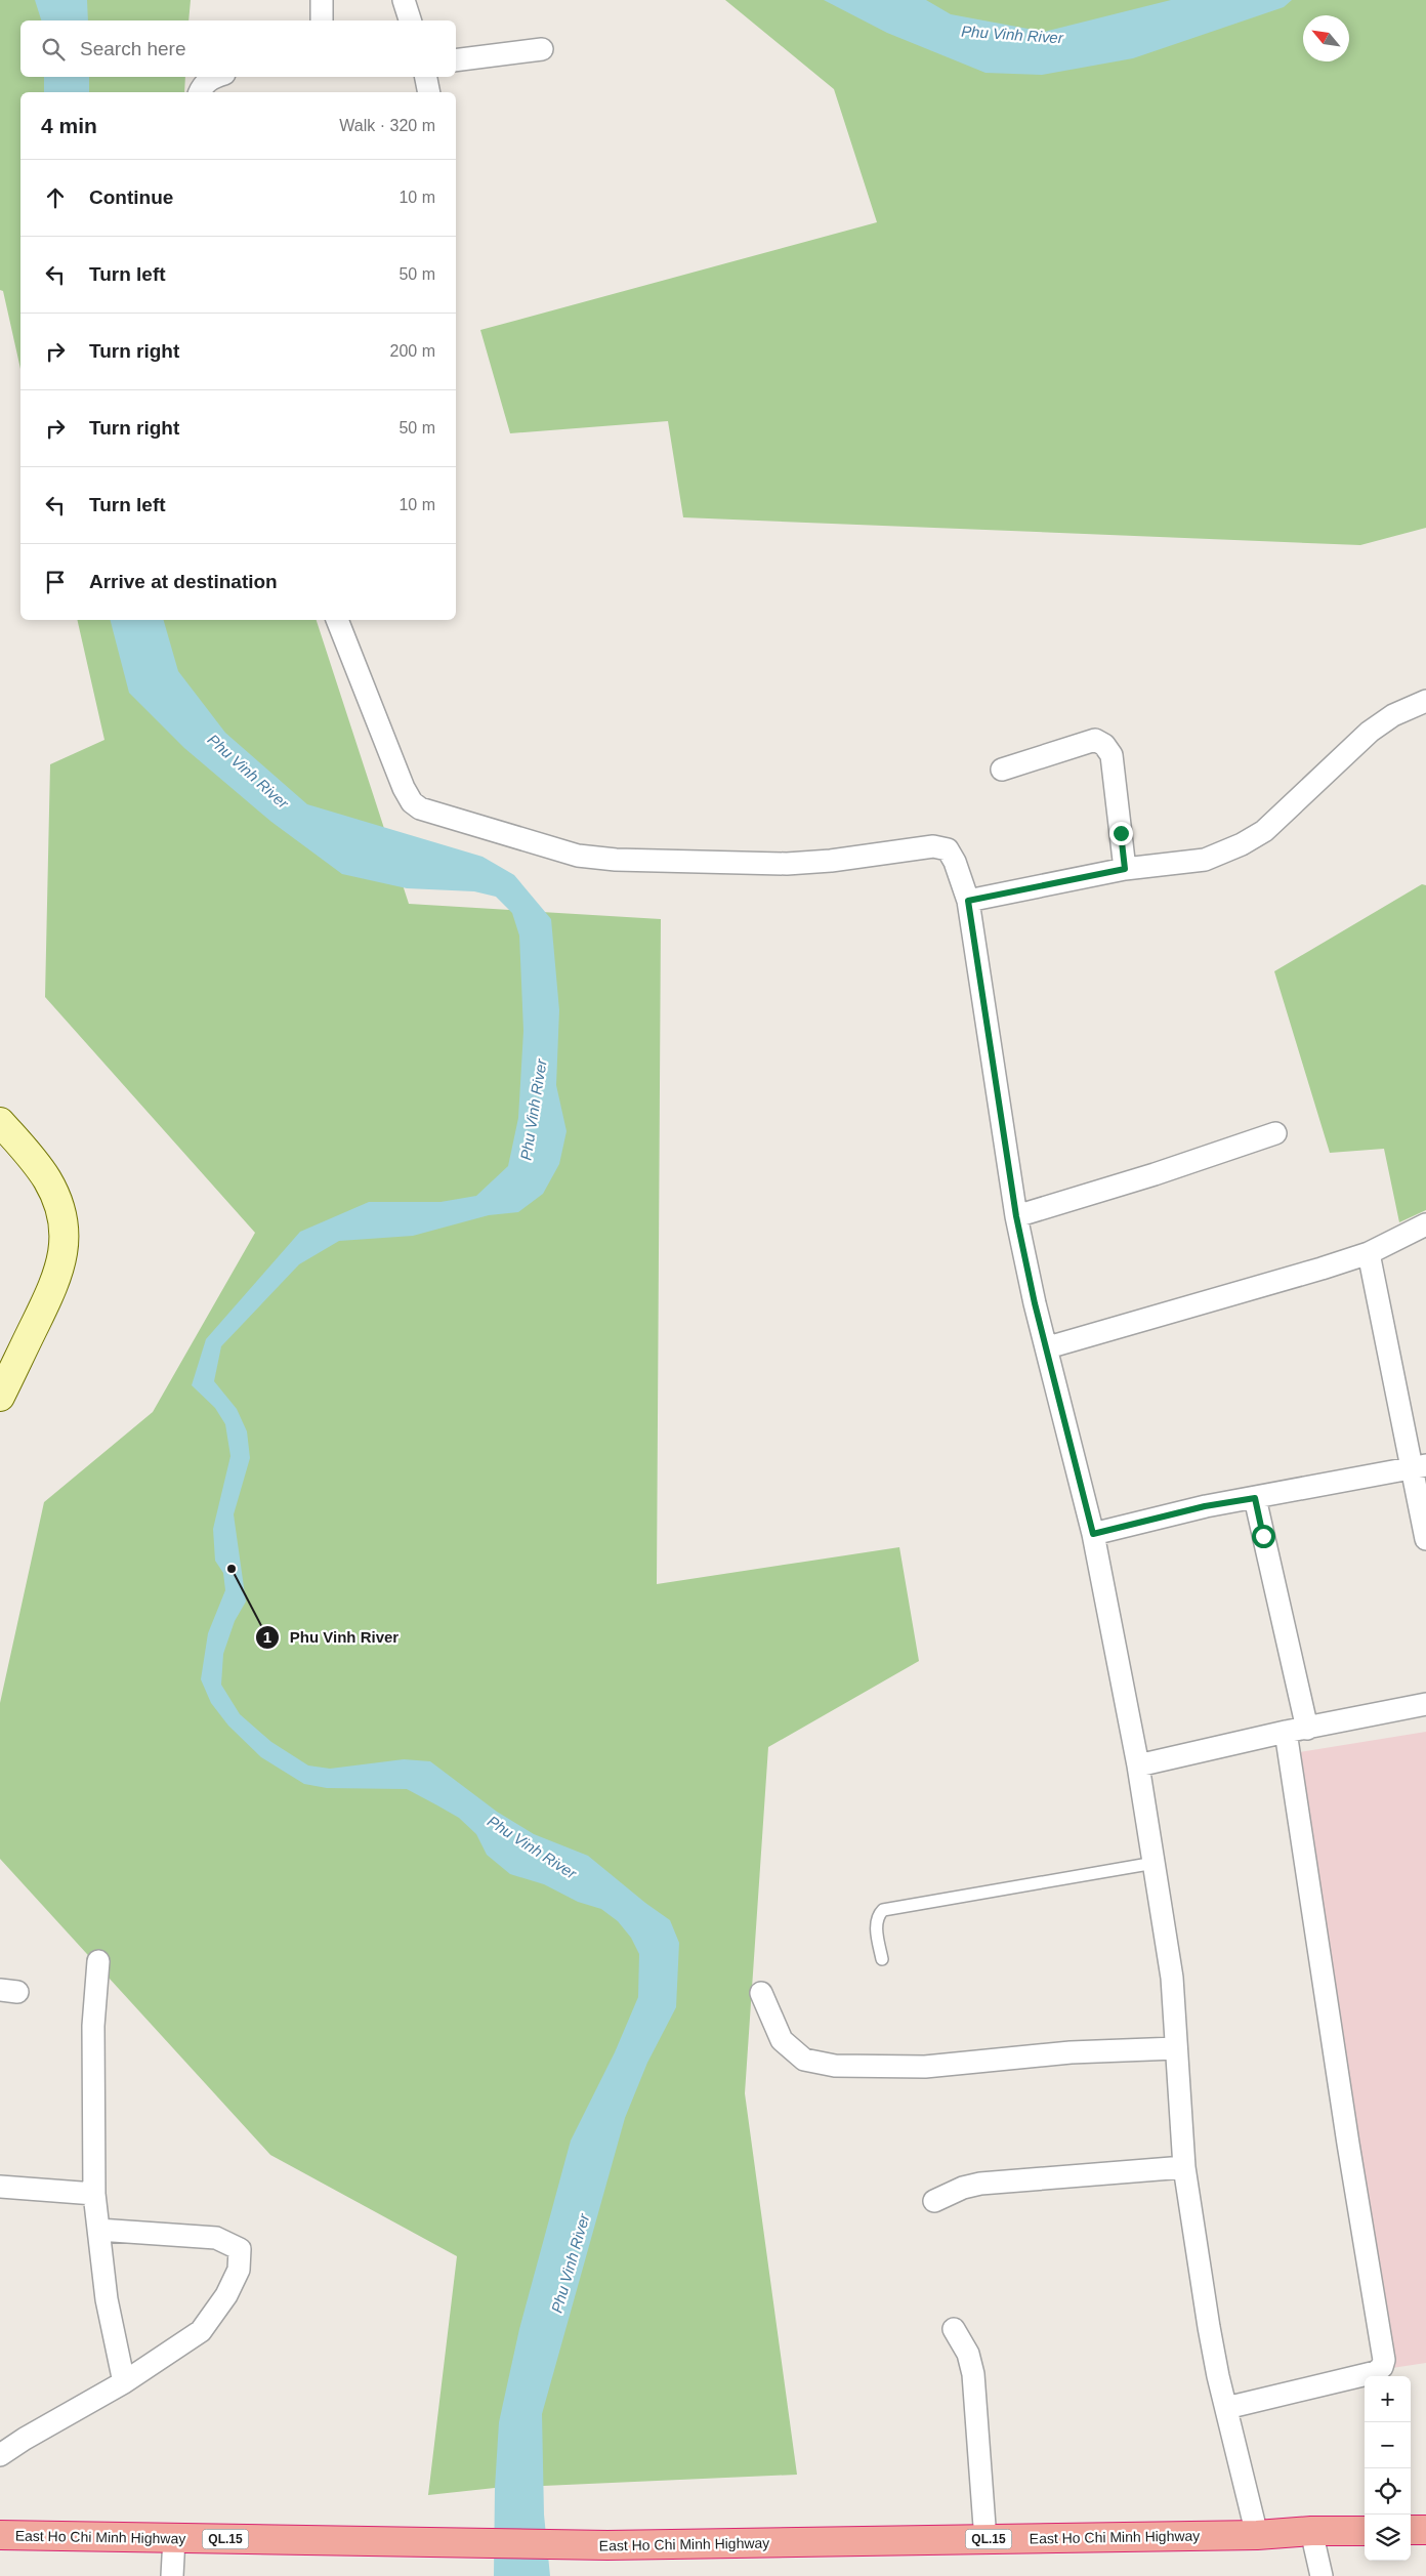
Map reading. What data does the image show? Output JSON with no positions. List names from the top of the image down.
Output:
{
  "streets": {
    "highway": ["East Ho Chi Minh Highway", "QL.15"]
  },
  "water": ["Phu Vinh River"],
  "places": ["Phu Vinh River"],
  "north": "top left",
  "page": {
    "search": "Search here",
    "heading": ["4 min", "Walk · 320 m"],
    "list": [
      ["Continue", "10 m"],
      ["Turn left", "50 m"],
      ["Turn right", "200 m"],
      ["Turn right", "50 m"],
      ["Turn left", "10 m"],
      "Arrive at destination"
    ],
    "map_buttons": ["+", "−"]
  }
}
